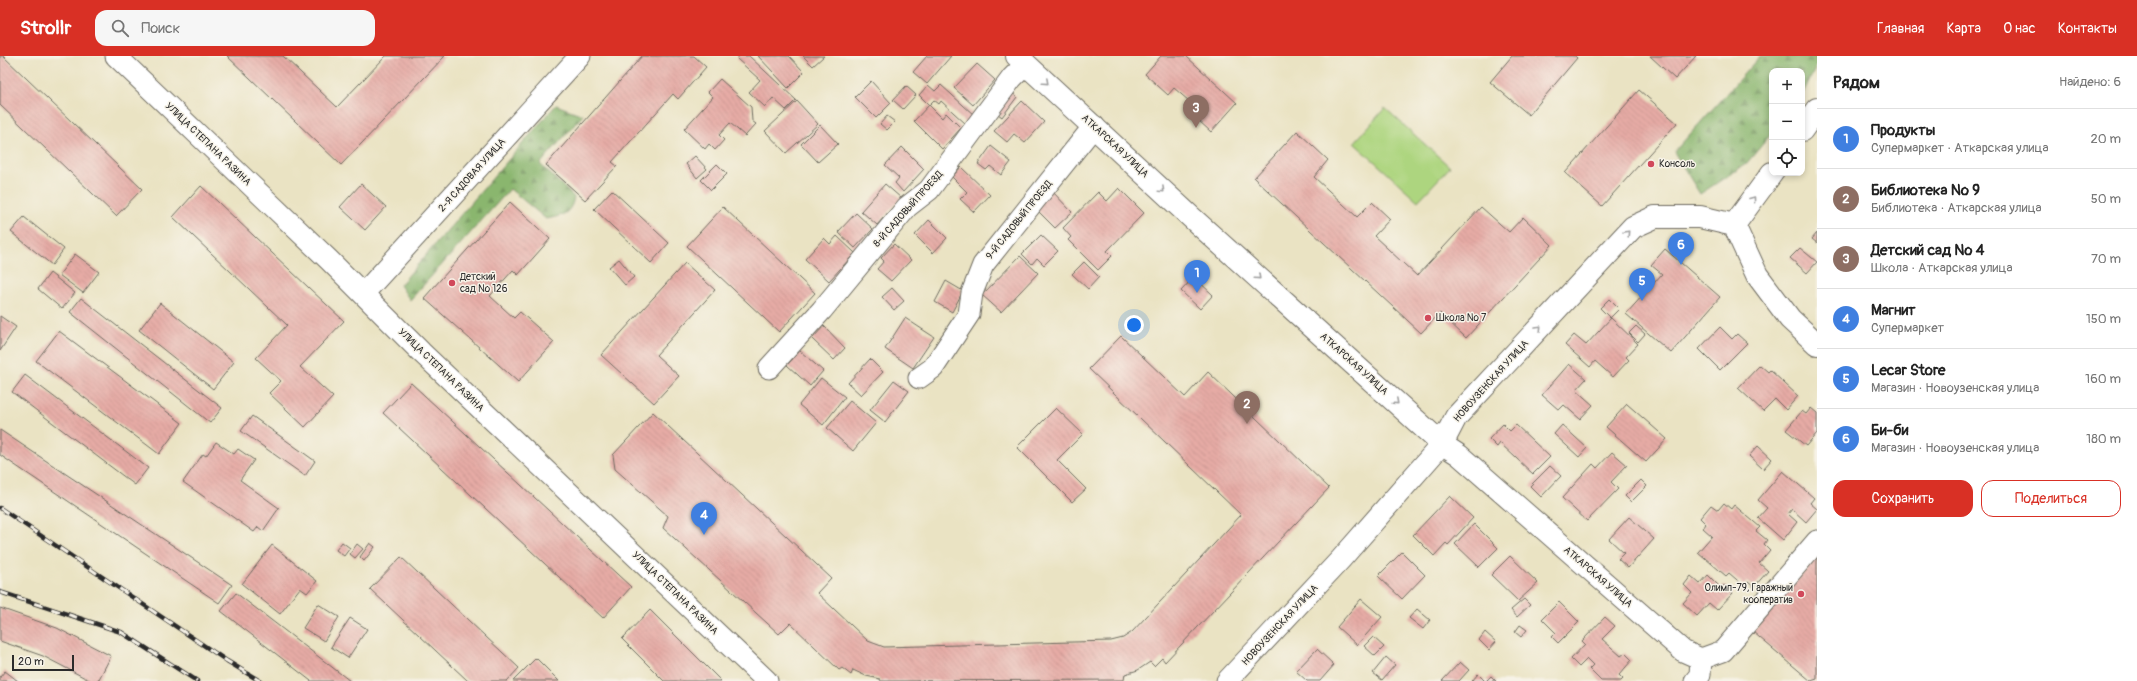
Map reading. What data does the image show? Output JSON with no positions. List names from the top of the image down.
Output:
{
  "streets": {
    "main road": ["АТКАРСКАЯ УЛИЦА", "НОВОУЗЕНСКАЯ УЛИЦА"],
    "street": [
      "УЛИЦА СТЕПАНА РАЗИНА",
      "2-Я САДОВАЯ УЛИЦА",
      "8-Й САДОВЫЙ ПРОЕЗД",
      "9-Й САДОВЫЙ ПРОЕЗД"
    ]
  },
  "crossings": [
    ["УЛИЦА СТЕПАНА РАЗИНА", "2-Я САДОВАЯ УЛИЦА"],
    ["АТКАРСКАЯ УЛИЦА", "8-Й САДОВЫЙ ПРОЕЗД"],
    ["АТКАРСКАЯ УЛИЦА", "9-Й САДОВЫЙ ПРОЕЗД"],
    ["АТКАРСКАЯ УЛИЦА", "НОВОУЗЕНСКАЯ УЛИЦА"]
  ],
  "one_way": ["АТКАРСКАЯ УЛИЦА", "НОВОУЗЕНСКАЯ УЛИЦА"],
  "places": [
    "Консоль",
    "Детский сад № 126",
    "Школа № 7",
    "Олимп-79, Гаражный кооператив"
  ],
  "scale_bar": "20 m",
  "page": {
    "header": "Strollr",
    "search": "Поиск",
    "nav": [
      "Главная",
      "Карта",
      "О нас",
      "Контакты"
    ],
    "heading": ["Рядом", "Найдено: 6"],
    "map_buttons": ["+", "−"],
    "pins": [
      "3",
      "6",
      "1",
      "5",
      "2",
      "4"
    ],
    "list": [
      {
        "mark": "1",
        "name": "Продукты",
        "note": "Супермаркет · Аткарская улица",
        "value": "20 m"
      },
      {
        "mark": "2",
        "name": "Библиотека № 9",
        "note": "Библиотека · Аткарская улица",
        "value": "50 m"
      },
      {
        "mark": "3",
        "name": "Детский сад № 4",
        "note": "Школа · Аткарская улица",
        "value": "70 m"
      },
      {
        "mark": "4",
        "name": "Магнит",
        "note": "Супермаркет",
        "value": "150 m"
      },
      {
        "mark": "5",
        "name": "Lecar Store",
        "note": "Магазин · Новоузенская улица",
        "value": "160 m"
      },
      {
        "mark": "6",
        "name": "Би-би",
        "note": "Магазин · Новоузенская улица",
        "value": "180 m"
      }
    ],
    "buttons": ["Сохранить", "Поделиться"],
    "scale": "20 m"
  }
}
